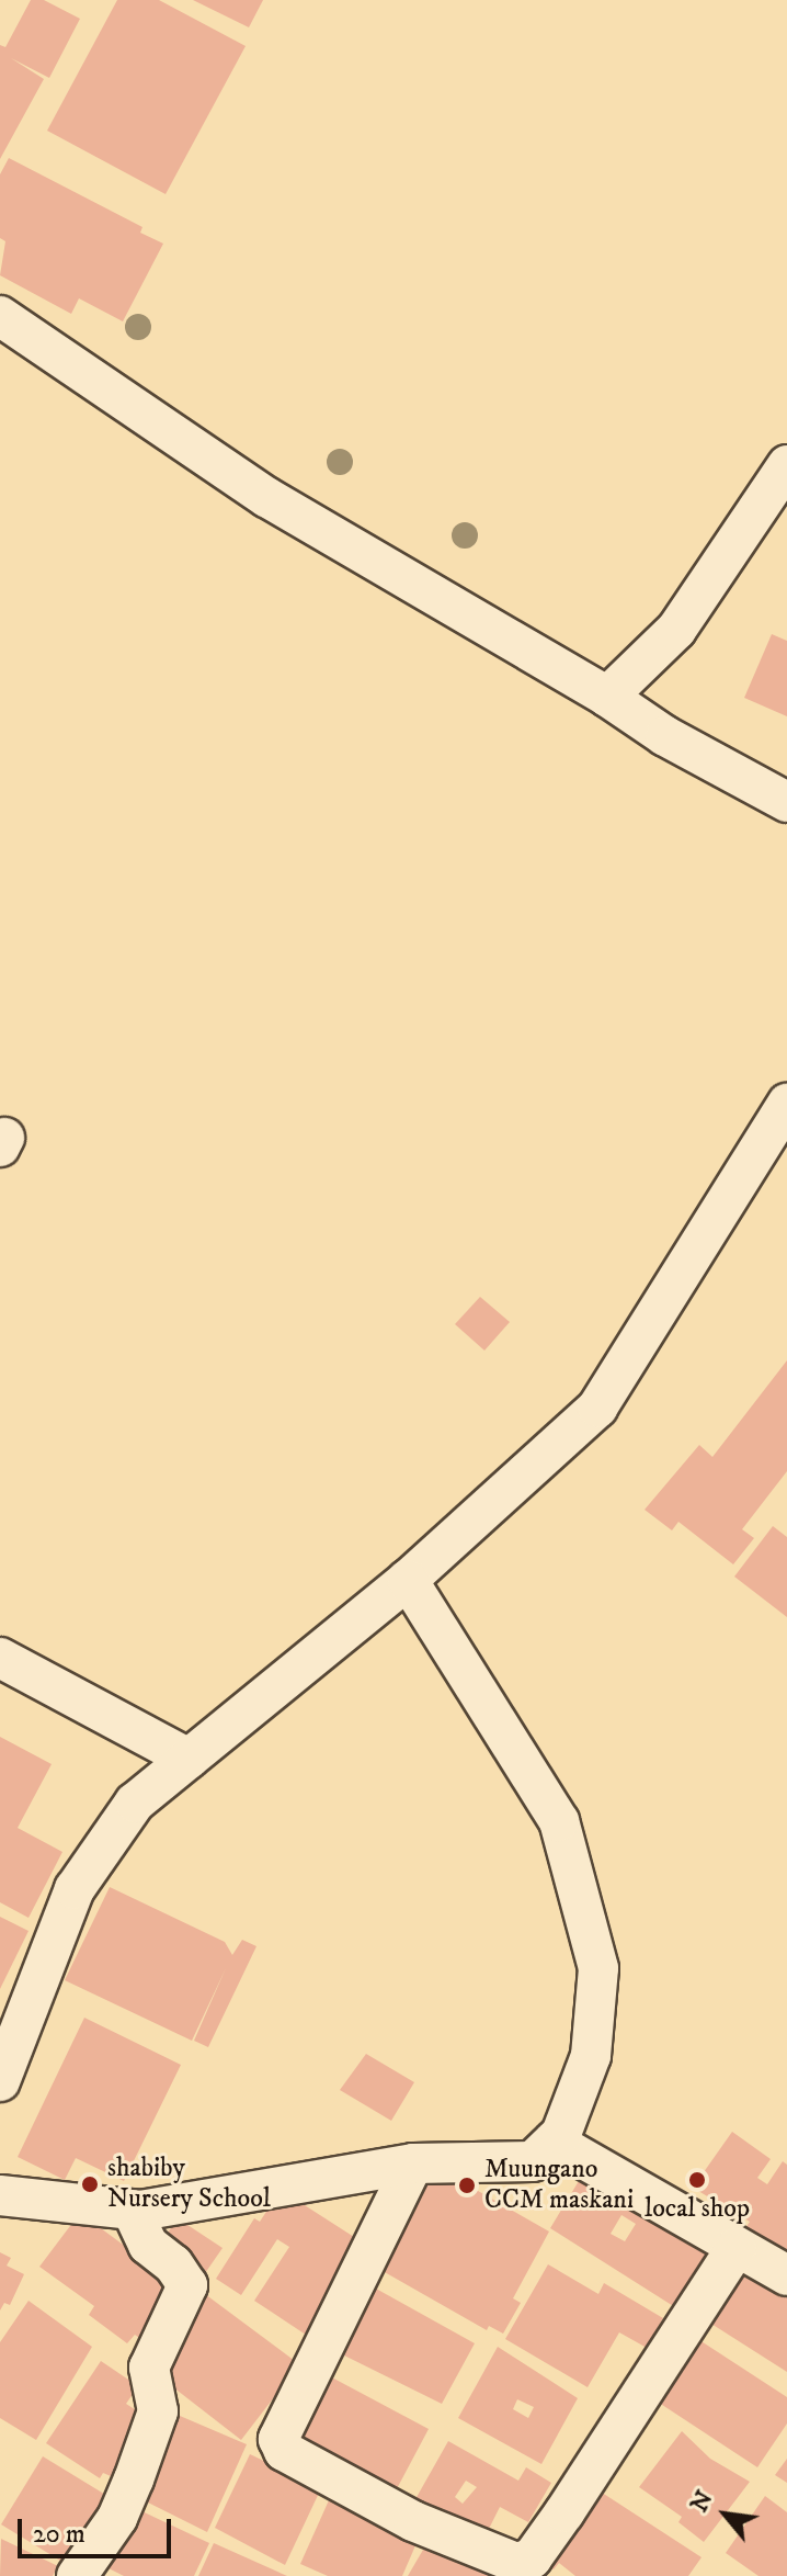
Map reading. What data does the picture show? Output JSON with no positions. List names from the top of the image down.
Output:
{
  "places": ["local shop", "shabiby Nursery School", "Muungano CCM maskani"],
  "scale_bar": "20 m",
  "north": "top left"
}
